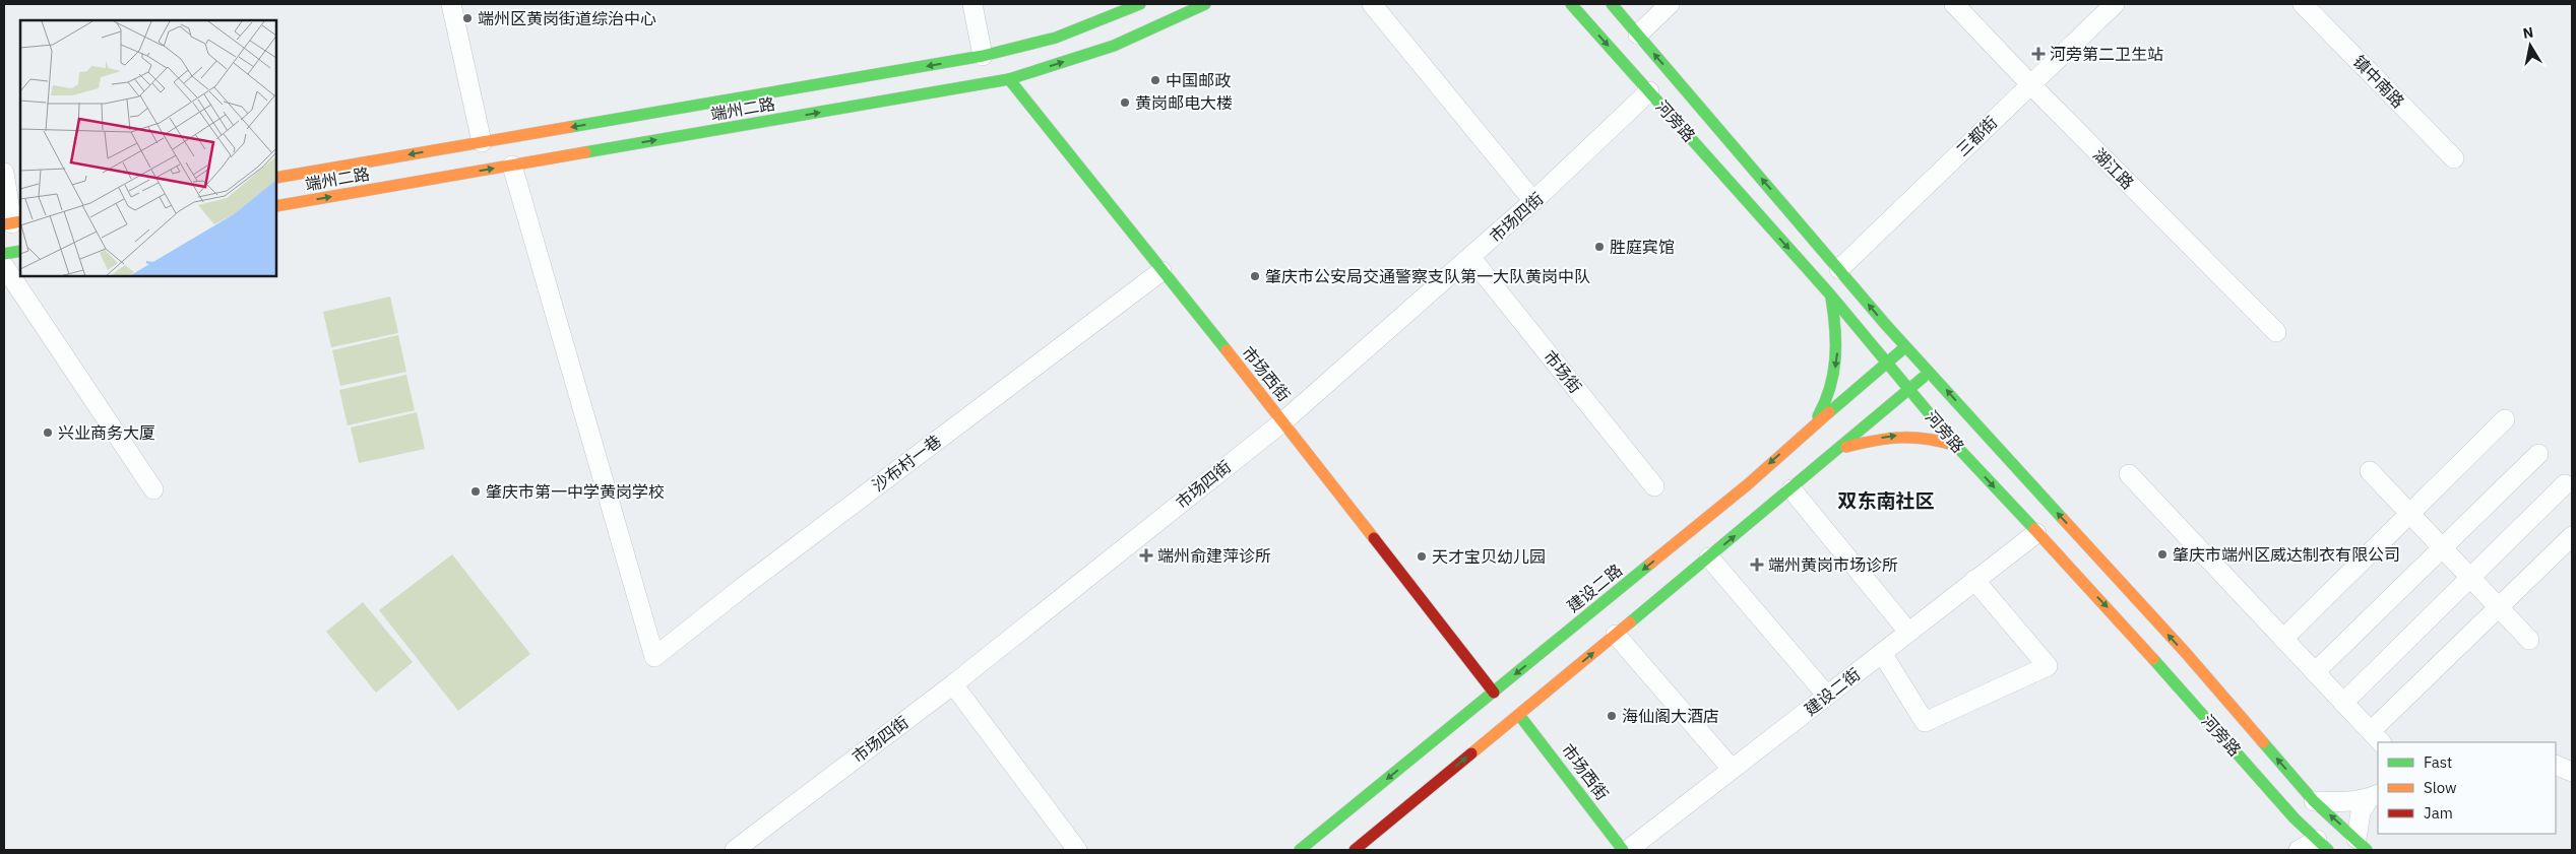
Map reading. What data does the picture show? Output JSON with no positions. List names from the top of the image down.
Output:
{
  "streets": {
    "street": [
      "镇中南路",
      "端州二路",
      "河旁路",
      "三都街",
      "湖江路",
      "市场四街",
      "市场街",
      "市场西街",
      "沙布村一巷",
      "建设二路",
      "建设二街"
    ]
  },
  "crossings": [
    ["端州二路", "市场西街"],
    ["端州二路", "沙布村一巷"],
    ["河旁路", "三都街"],
    ["河旁路", "市场四街"],
    ["河旁路", "建设二路"],
    ["河旁路", "建设二街"],
    ["三都街", "湖江路"],
    ["市场四街", "市场街"],
    ["市场四街", "市场西街"],
    ["市场西街", "沙布村一巷"],
    ["市场西街", "建设二路"]
  ],
  "districts": ["双东南社区"],
  "places": {
    "other": [
      "端州区黄岗街道综治中心",
      "中国邮政",
      "黄岗邮电大楼",
      "胜庭宾馆",
      "肇庆市公安局交通警察支队第一大队黄岗中队",
      "兴业商务大厦",
      "肇庆市第一中学黄岗学校",
      "肇庆市端州区威达制衣有限公司",
      "天才宝贝幼儿园",
      "海仙阁大酒店"
    ],
    "health": ["河旁第二卫生站", "端州俞建萍诊所", "端州黄岗市场诊所"]
  },
  "legend": ["Fast", "Slow", "Jam"],
  "north": "top"
}
